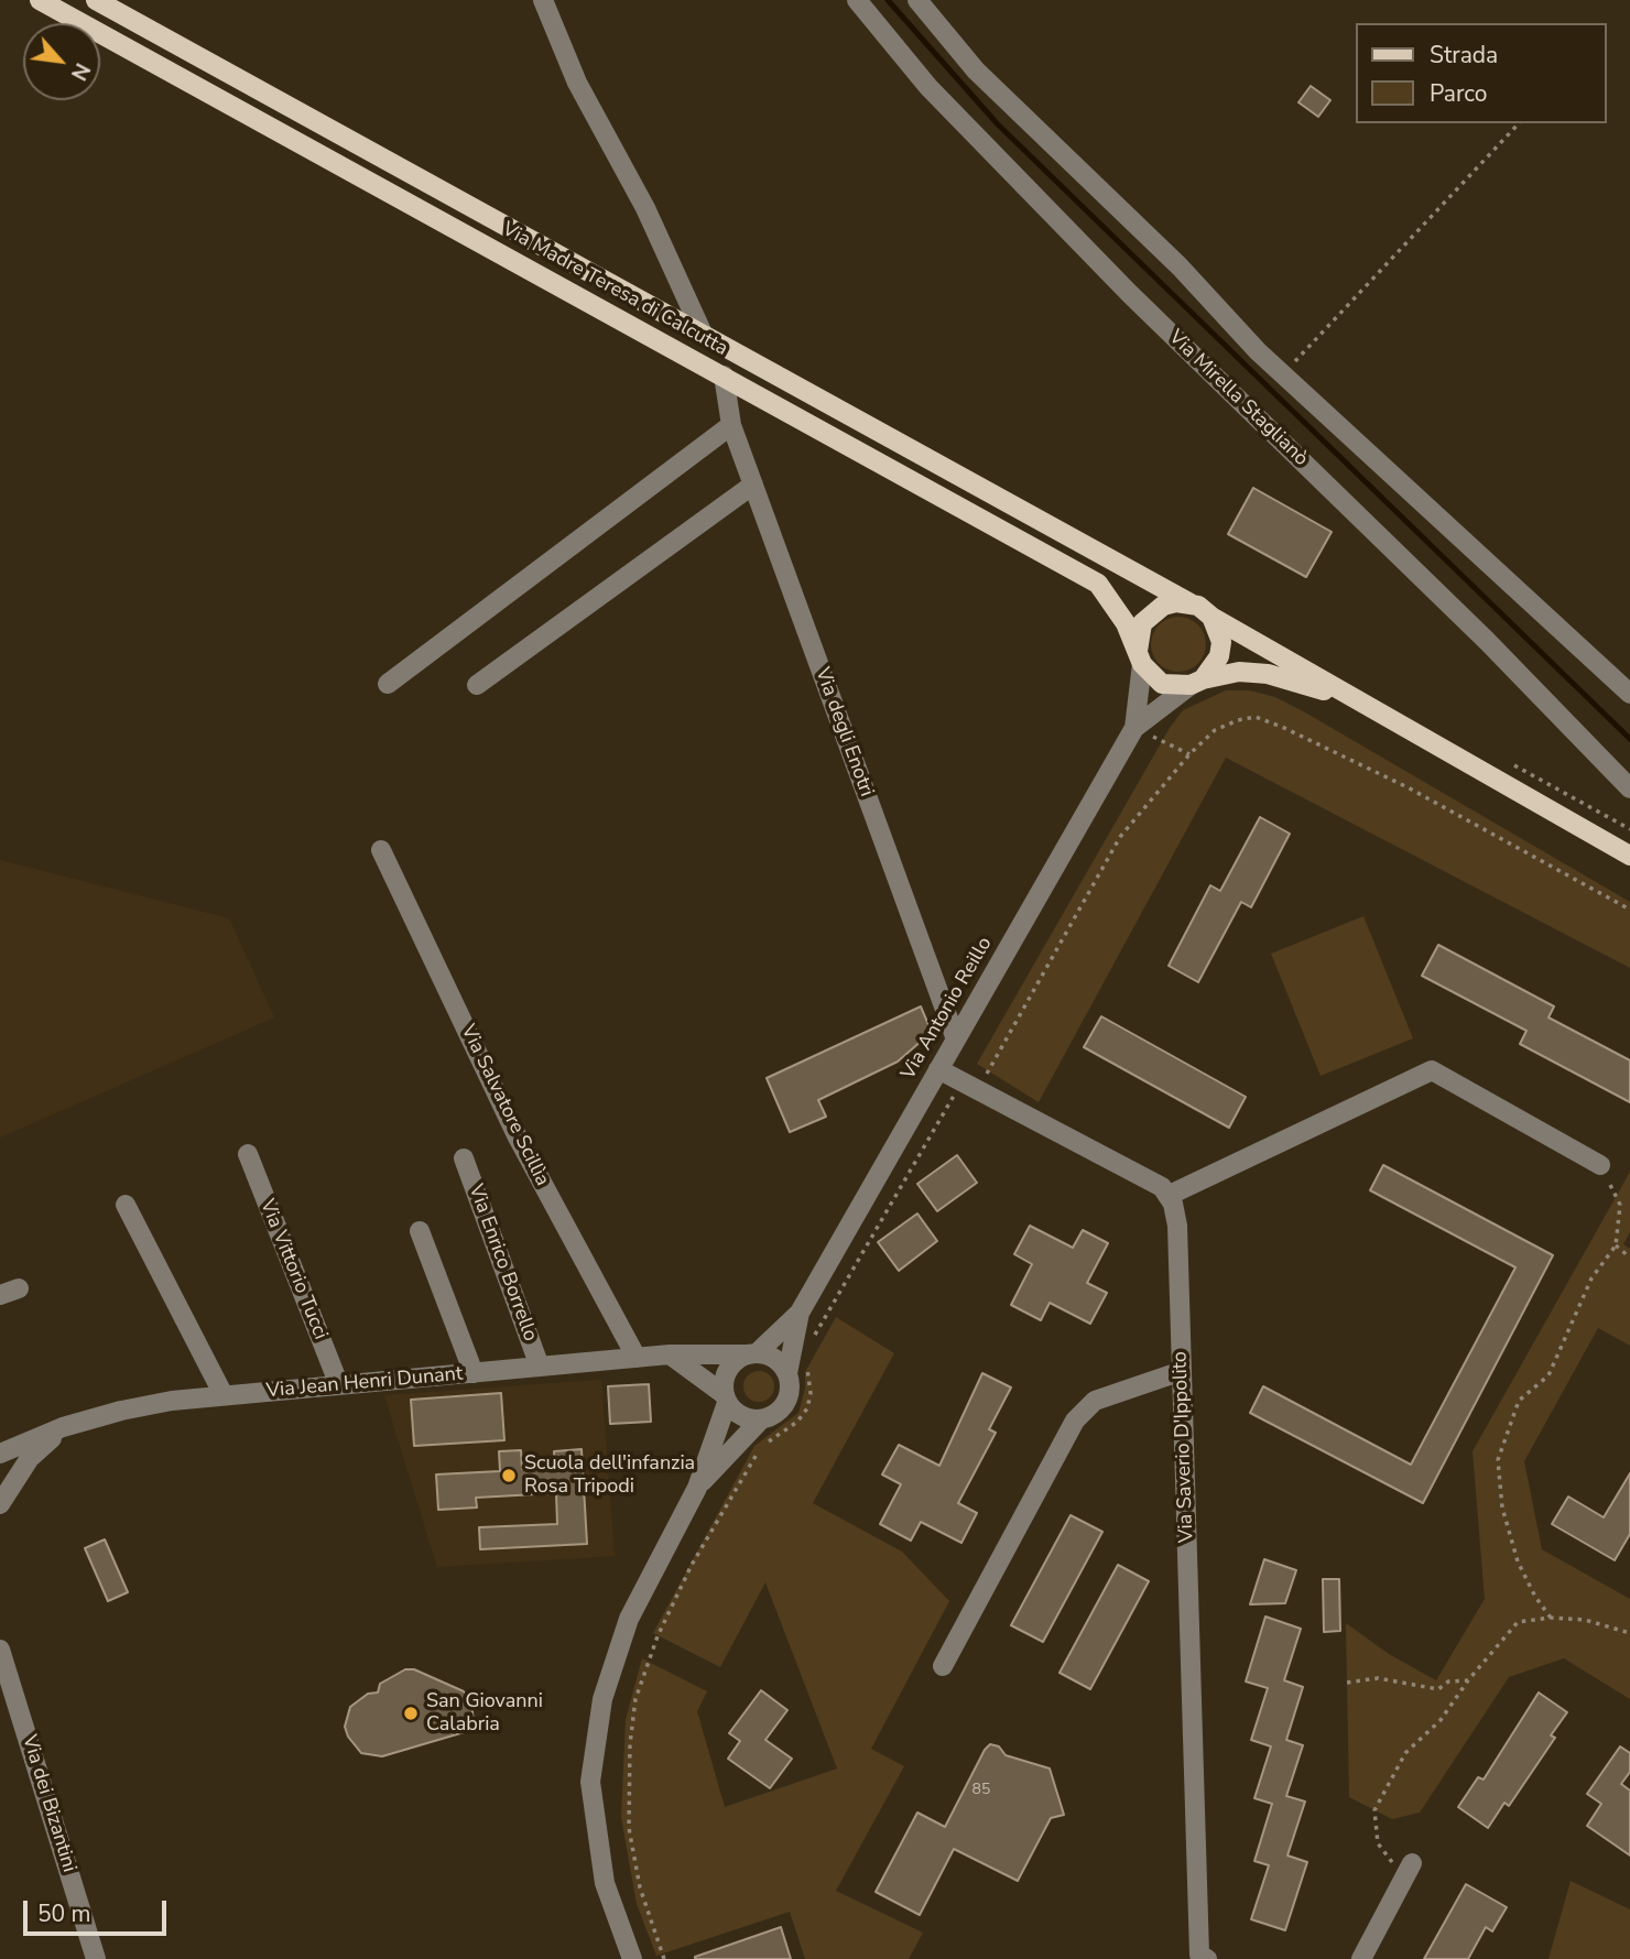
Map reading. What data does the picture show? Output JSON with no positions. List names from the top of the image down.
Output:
{
  "streets": {
    "main road": ["Via Madre Teresa di Calcutta", "Via Antonio Reillo"],
    "street": [
      "Via Mirella Staglianò",
      "Via degli Enotri",
      "Via Salvatore Scillìa",
      "Via Enrico Borrello",
      "Via Vittorio Tucci",
      "Via Jean Henri Dunant",
      "Via Saverio D'Ippolito",
      "Via dei Bizantini"
    ]
  },
  "crossings": [
    ["Via Madre Teresa di Calcutta", "Via degli Enotri"],
    ["Via Madre Teresa di Calcutta", "Via Antonio Reillo"],
    ["Via degli Enotri", "Via Antonio Reillo"],
    ["Via Antonio Reillo", "Via Jean Henri Dunant"],
    ["Via Salvatore Scillìa", "Via Jean Henri Dunant"],
    ["Via Enrico Borrello", "Via Jean Henri Dunant"],
    ["Via Vittorio Tucci", "Via Jean Henri Dunant"]
  ],
  "places": ["Scuola dell'infanzia Rosa Tripodi", "San Giovanni Calabria"],
  "house_numbers": ["85"],
  "legend": ["Strada", "Parco"],
  "scale_bar": "50 m",
  "north": "bottom right"
}
